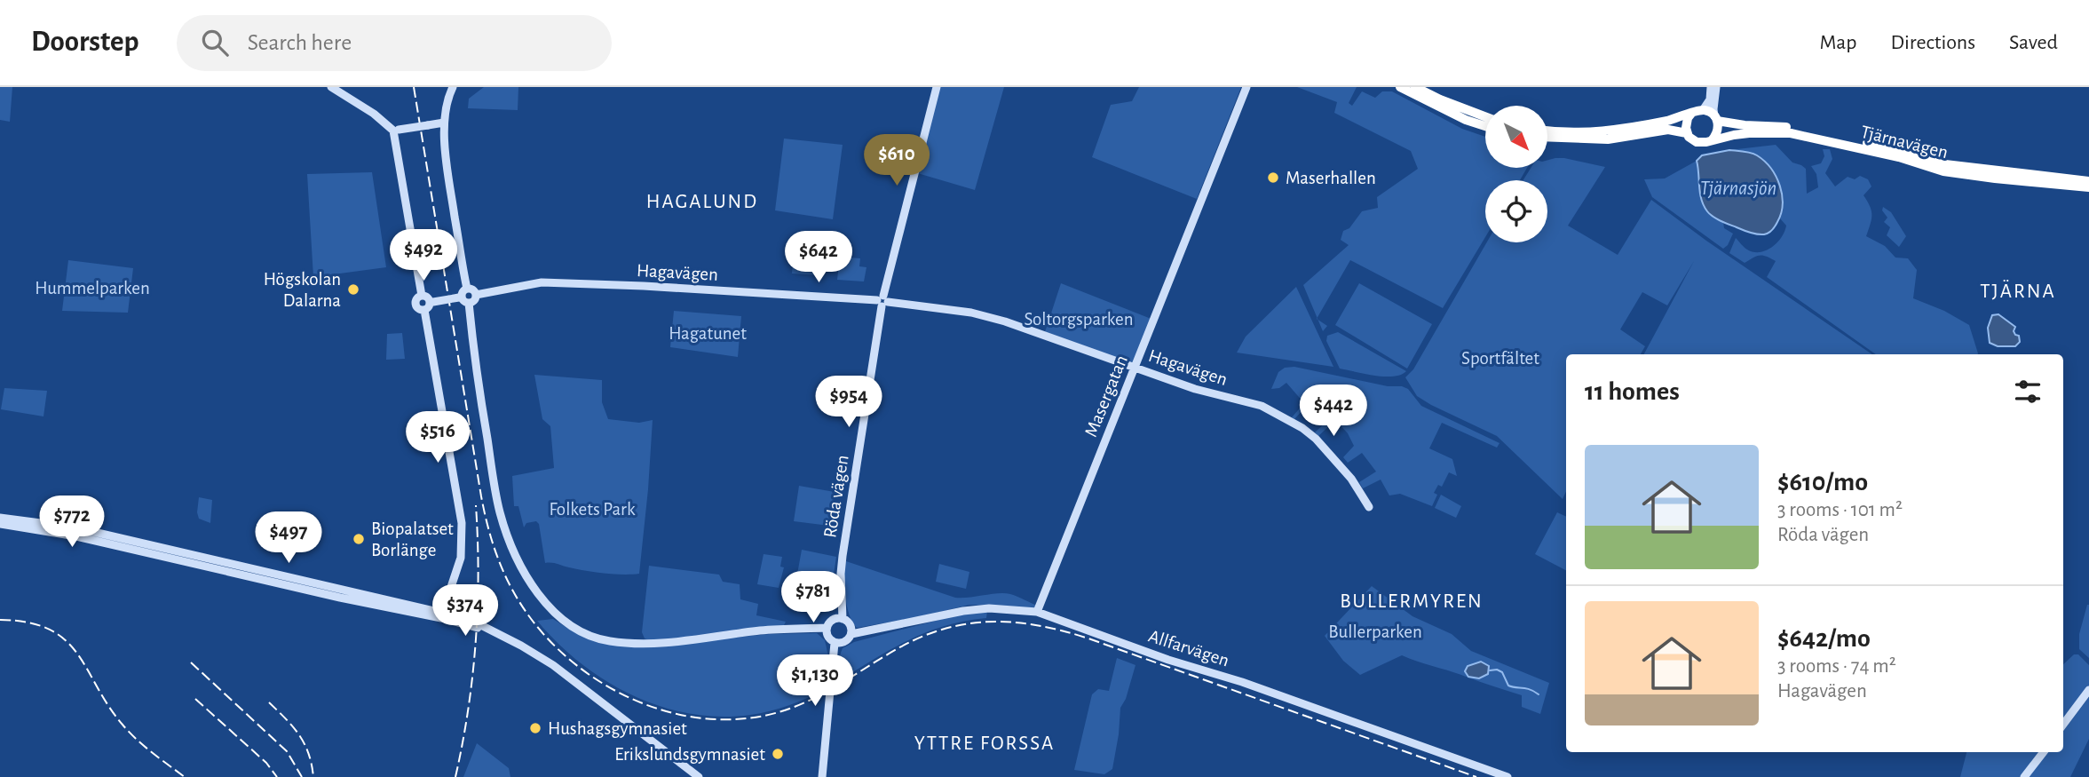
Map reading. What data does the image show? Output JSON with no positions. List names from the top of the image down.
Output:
{
  "streets": {
    "highway": ["Tjärnavägen"],
    "street": [
      "Hagavägen",
      "Masergatan",
      "Röda vägen",
      "Allfarvägen"
    ]
  },
  "crossings": [
    ["Hagavägen", "Masergatan"],
    ["Hagavägen", "Röda vägen"],
    ["Masergatan", "Allfarvägen"],
    ["Röda vägen", "Allfarvägen"]
  ],
  "districts": [
    "HAGALUND",
    "TJÄRNA",
    "BULLERMYREN",
    "YTTRE FORSSA"
  ],
  "water": ["Tjärnasjön"],
  "parks": [
    "Hummelparken",
    "Soltorgsparken",
    "Hagatunet",
    "Sportfältet",
    "Folkets Park",
    "Bullerparken"
  ],
  "places": [
    "Maserhallen",
    "Högskolan Dalarna",
    "Biopalatset Borlänge",
    "Hushagsgymnasiet",
    "Erikslundsgymnasiet"
  ],
  "north": "bottom right",
  "page": {
    "header": "Doorstep",
    "search": "Search here",
    "nav": ["Map", "Directions", "Saved"],
    "price": [
      "$610",
      "$492",
      "$642",
      "$954",
      "$442",
      "$516",
      "$772",
      "$497",
      "$781",
      "$374",
      "$1,130"
    ],
    "heading": "11 homes",
    "list": [
      {
        "name": "$610/mo",
        "note": "3 rooms · 101 m² · Röda vägen"
      },
      {
        "name": "$642/mo",
        "note": "3 rooms · 74 m² · Hagavägen"
      }
    ]
  }
}
